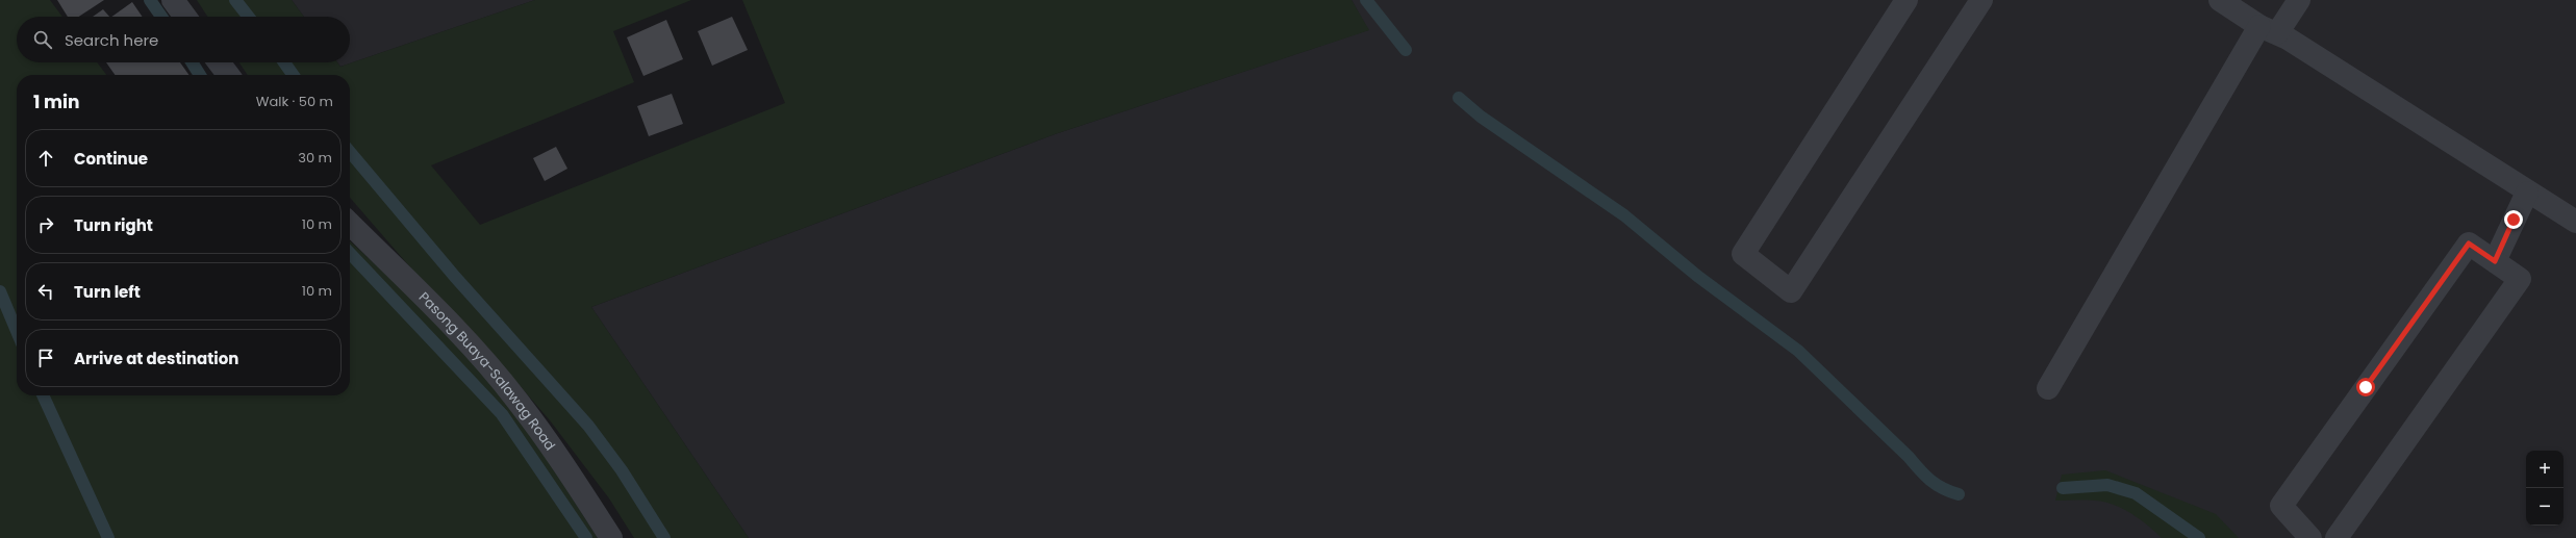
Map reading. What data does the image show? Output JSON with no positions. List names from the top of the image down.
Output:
{
  "streets": {
    "street": ["Pasong Buaya-Salawag Road"]
  },
  "page": {
    "search": "Search here",
    "heading": ["1 min", "Walk · 50 m"],
    "list": [
      ["Continue", "30 m"],
      ["Turn right", "10 m"],
      ["Turn left", "10 m"],
      "Arrive at destination"
    ],
    "map_buttons": ["+", "−"]
  }
}
